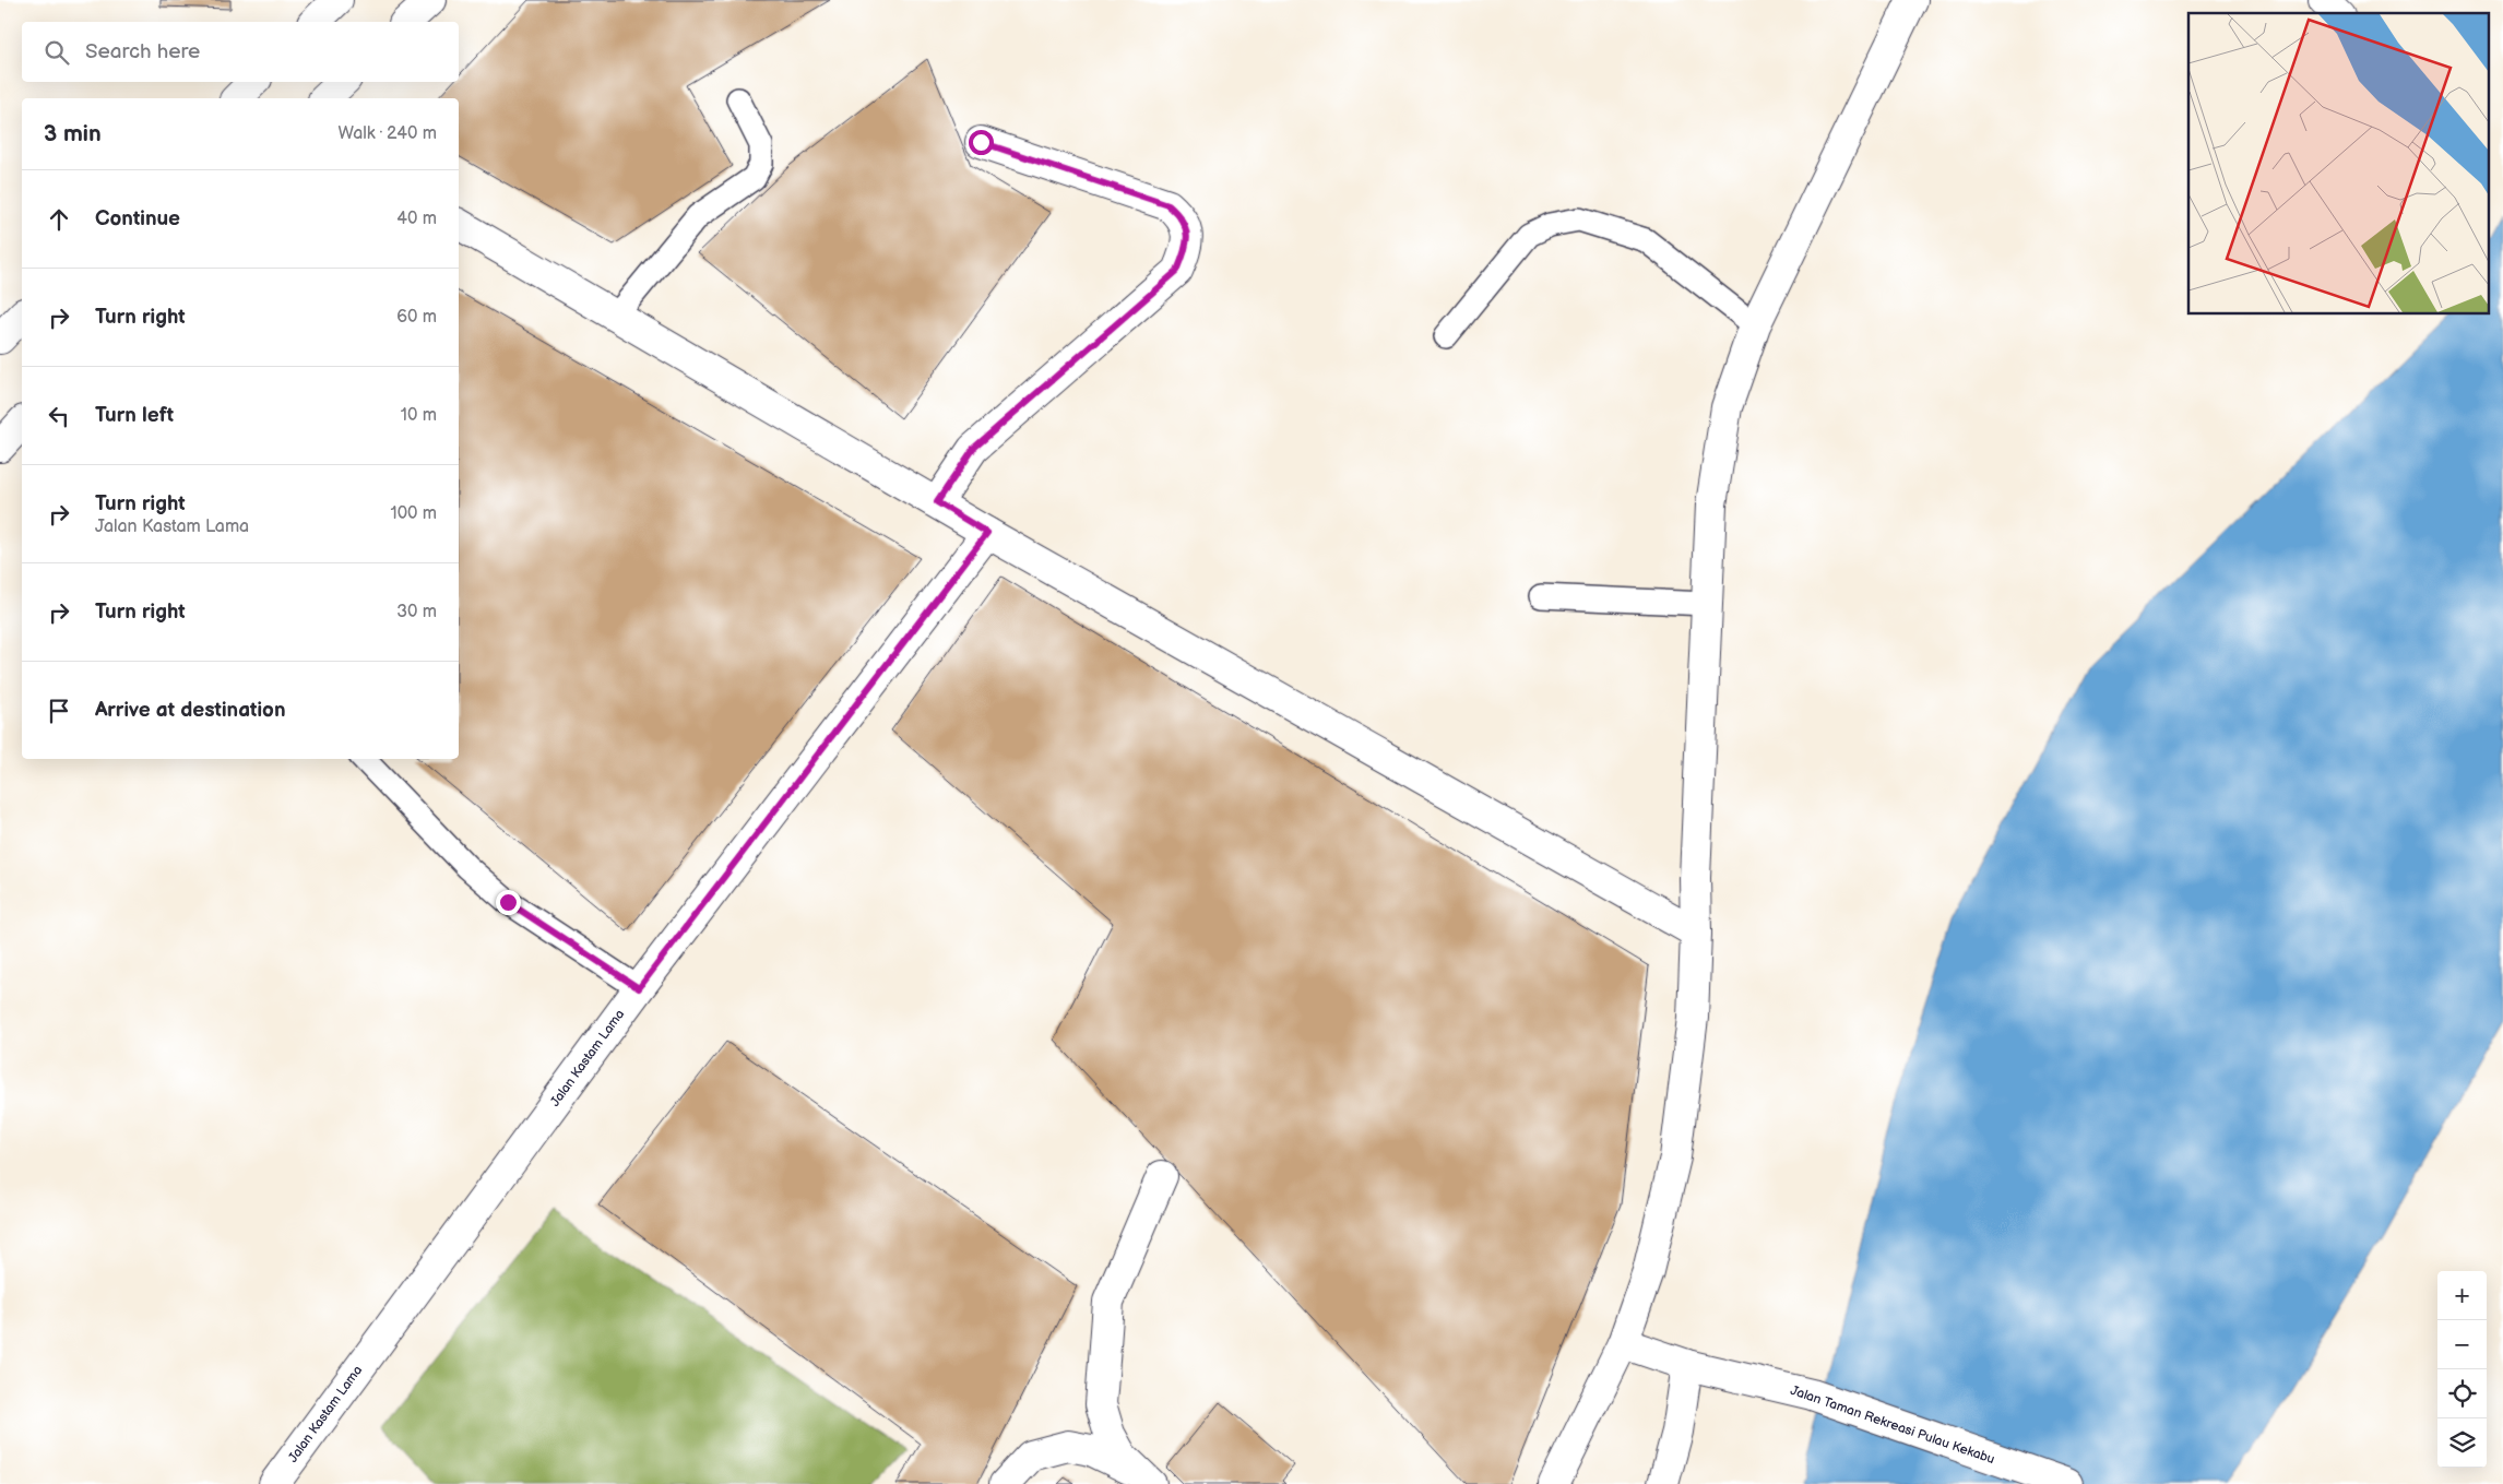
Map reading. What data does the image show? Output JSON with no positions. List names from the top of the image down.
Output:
{
  "streets": {
    "main road": ["Jalan Kastam Lama", "Jalan Taman Rekreasi Pulau Kekabu"]
  },
  "page": {
    "search": "Search here",
    "heading": ["3 min", "Walk · 240 m"],
    "list": [
      ["Continue", "40 m"],
      ["Turn right", "60 m"],
      ["Turn left", "10 m"],
      ["Turn right", "Jalan Kastam Lama", "100 m"],
      ["Turn right", "30 m"],
      "Arrive at destination"
    ],
    "map_buttons": ["+", "−"]
  }
}
